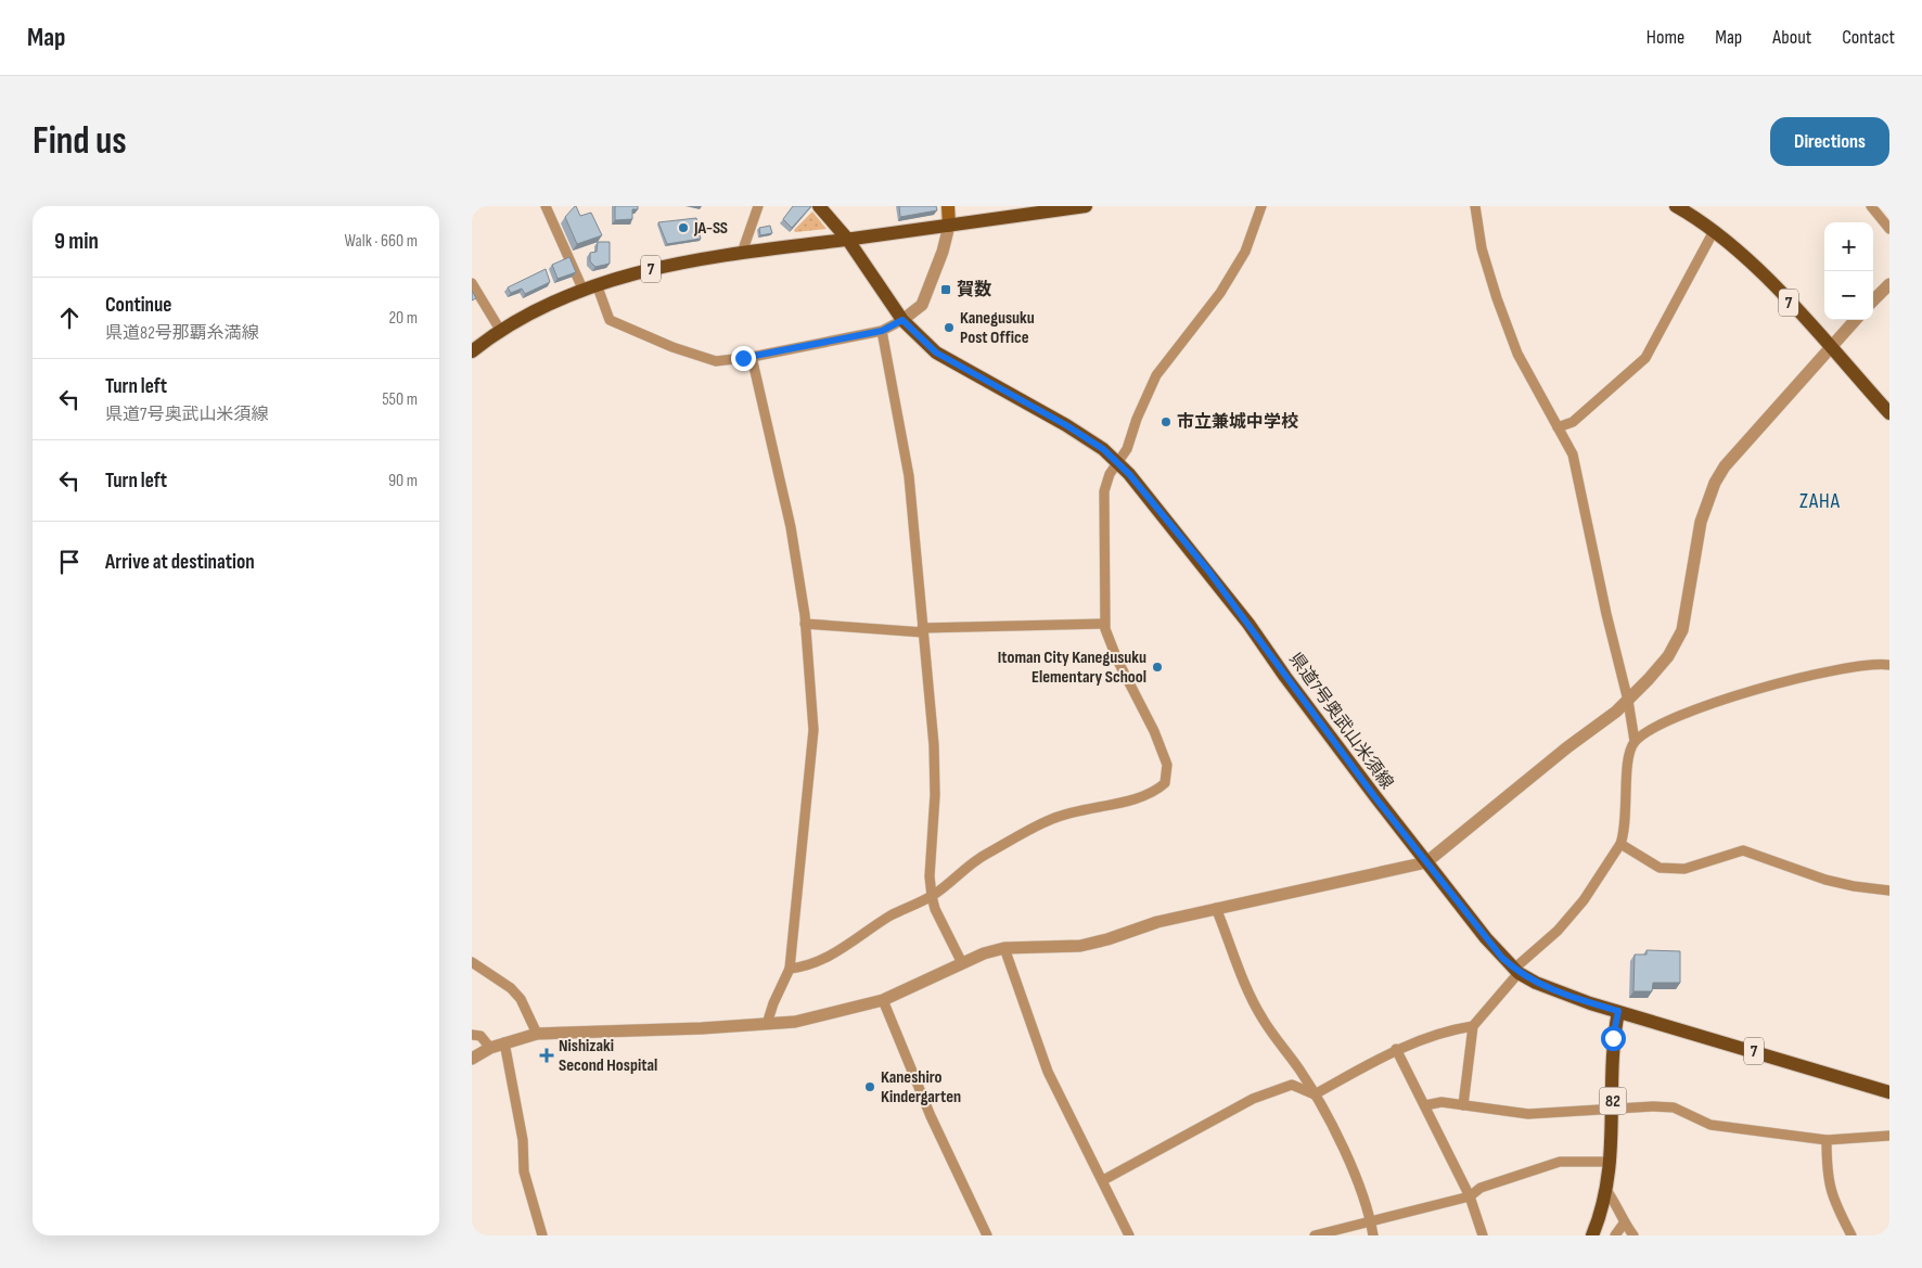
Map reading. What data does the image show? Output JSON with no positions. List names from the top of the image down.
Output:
{
  "streets": {
    "main road": ["7", "県道7号奥武山米須線", "82"]
  },
  "crossings": [
    ["7", "県道7号奥武山米須線"],
    ["県道7号奥武山米須線", "82"]
  ],
  "districts": ["ZAHA"],
  "places": {
    "other": [
      "JA-SS",
      "Kanegusuku Post Office",
      "市立兼城中学校",
      "Itoman City Kanegusuku Elementary School",
      "Kaneshiro Kindergarten"
    ],
    "transit": ["賀数"],
    "health": ["Nishizaki Second Hospital"]
  },
  "page": {
    "header": "Map",
    "nav": [
      "Home",
      "Map",
      "About",
      "Contact"
    ],
    "buttons": "Directions",
    "title": "Find us",
    "heading": ["9 min", "Walk · 660 m"],
    "map_buttons": ["+", "−"],
    "list": [
      ["Continue", "県道82号那覇糸満線", "20 m"],
      ["Turn left", "県道7号奥武山米須線", "550 m"],
      ["Turn left", "90 m"],
      "Arrive at destination"
    ]
  }
}
